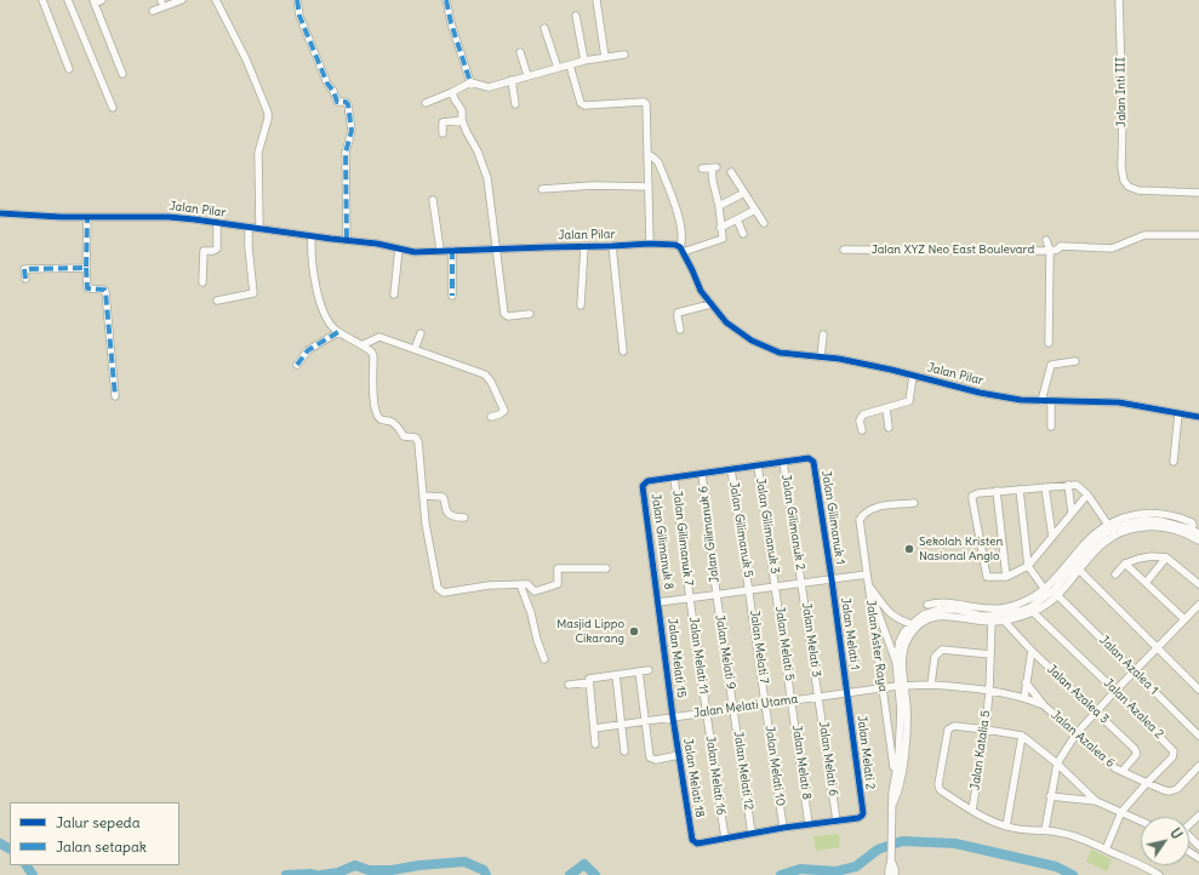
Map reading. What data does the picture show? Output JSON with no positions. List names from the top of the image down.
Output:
{
  "streets": {
    "street": [
      "Jalan Inti III",
      "Jalan Pilar",
      "Jalan XYZ Neo East Boulevard",
      "Jalan Gilimanuk 1",
      "Jalan Gilimanuk 2",
      "Jalan Gilimanuk 3",
      "Jalan Gilimanuk 5",
      "Jalan Gilimanuk 6",
      "Jalan Gilimanuk 7",
      "Jalan Gilimanuk 8",
      "Jalan Melati 1",
      "Jalan Melati 3",
      "Jalan Melati 5",
      "Jalan Aster Raya",
      "Jalan Melati 7",
      "Jalan Melati 9",
      "Jalan Melati 11",
      "Jalan Melati 15",
      "Jalan Azalea 1",
      "Jalan Azalea 3",
      "Jalan Melati Utama",
      "Jalan Azalea 2",
      "Jalan Azalea 6",
      "Jalan Katalia 5",
      "Jalan Melati 2",
      "Jalan Melati 6",
      "Jalan Melati 8",
      "Jalan Melati 10",
      "Jalan Melati 12",
      "Jalan Melati 16",
      "Jalan Melati 18"
    ]
  },
  "crossings": [
    ["Jalan Gilimanuk 1", "Jalan Gilimanuk 2"],
    ["Jalan Gilimanuk 1", "Jalan Melati 1"],
    ["Jalan Gilimanuk 2", "Jalan Melati 3"],
    ["Jalan Gilimanuk 3", "Jalan Melati 5"],
    ["Jalan Gilimanuk 5", "Jalan Melati 7"],
    ["Jalan Gilimanuk 6", "Jalan Melati 9"],
    ["Jalan Gilimanuk 7", "Jalan Gilimanuk 8"],
    ["Jalan Gilimanuk 7", "Jalan Melati 11"],
    ["Jalan Gilimanuk 8", "Jalan Melati 15"],
    ["Jalan Melati 1", "Jalan Melati Utama"],
    ["Jalan Melati 1", "Jalan Melati 2"],
    ["Jalan Melati 3", "Jalan Melati Utama"],
    ["Jalan Melati 3", "Jalan Melati 6"],
    ["Jalan Melati 5", "Jalan Melati Utama"],
    ["Jalan Melati 5", "Jalan Melati 8"],
    ["Jalan Aster Raya", "Jalan Melati Utama"],
    ["Jalan Melati 7", "Jalan Melati Utama"],
    ["Jalan Melati 7", "Jalan Melati 10"],
    ["Jalan Melati 9", "Jalan Melati Utama"],
    ["Jalan Melati 9", "Jalan Melati 12"],
    ["Jalan Melati 11", "Jalan Melati Utama"],
    ["Jalan Melati 11", "Jalan Melati 16"],
    ["Jalan Melati 15", "Jalan Melati Utama"],
    ["Jalan Melati 15", "Jalan Melati 18"],
    ["Jalan Azalea 3", "Jalan Azalea 6"],
    ["Jalan Melati Utama", "Jalan Azalea 6"],
    ["Jalan Melati Utama", "Jalan Melati 2"],
    ["Jalan Melati Utama", "Jalan Melati 6"],
    ["Jalan Melati Utama", "Jalan Melati 8"],
    ["Jalan Melati Utama", "Jalan Melati 10"],
    ["Jalan Melati Utama", "Jalan Melati 12"],
    ["Jalan Melati Utama", "Jalan Melati 16"],
    ["Jalan Melati Utama", "Jalan Melati 18"],
    ["Jalan Azalea 2", "Jalan Azalea 6"],
    ["Jalan Azalea 6", "Jalan Katalia 5"],
    ["Jalan Melati 2", "Jalan Melati 6"],
    ["Jalan Melati 16", "Jalan Melati 18"]
  ],
  "places": ["Sekolah Kristen Nasional Anglo", "Masjid Lippo Cikarang"],
  "legend": ["Jalur sepeda", "Jalan setapak"],
  "north": "top right"
}
